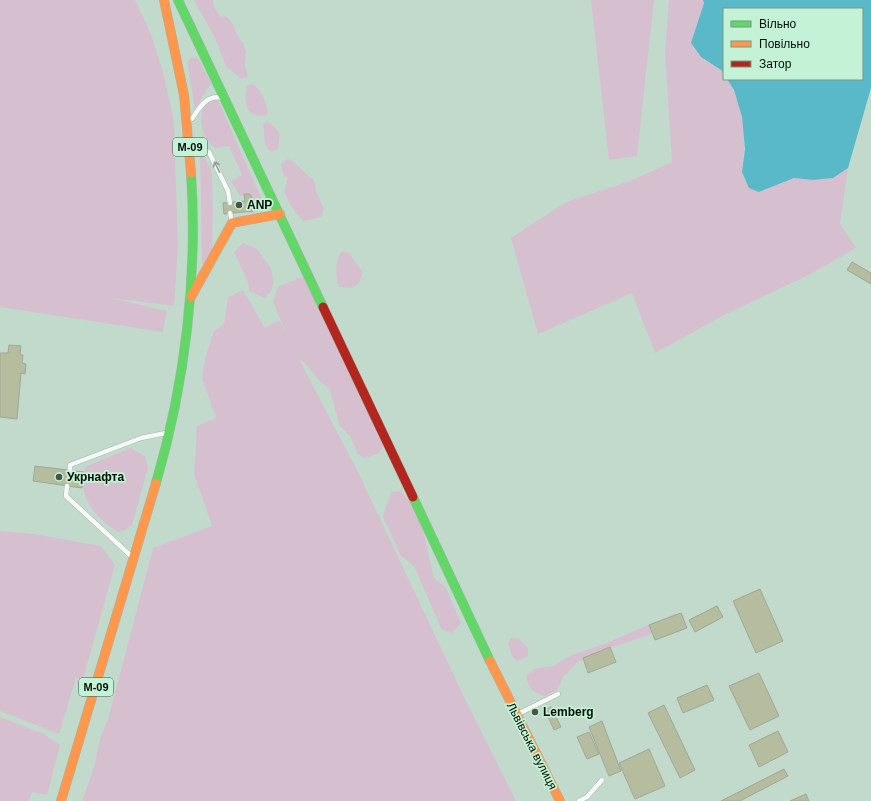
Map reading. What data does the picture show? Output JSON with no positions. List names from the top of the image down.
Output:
{
  "streets": {
    "main road": ["М-09", "Львівська вулиця"]
  },
  "places": ["ANP", "Укрнафта", "Lemberg"],
  "legend": ["Вільно", "Повільно", "Затор"]
}
